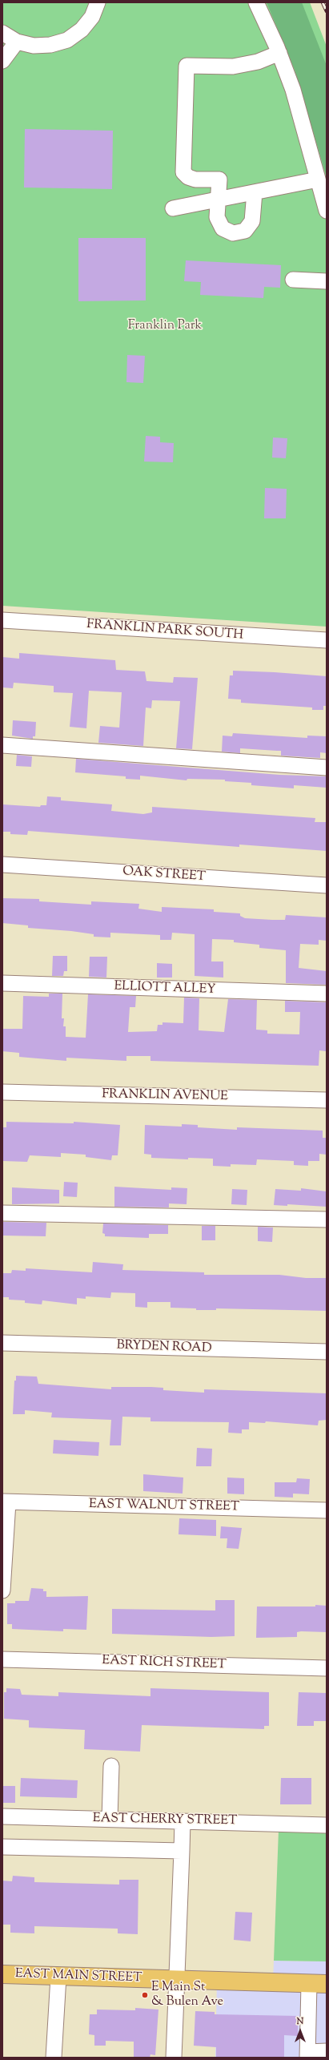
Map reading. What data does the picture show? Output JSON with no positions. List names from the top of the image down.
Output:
{
  "streets": {
    "main road": ["EAST MAIN STREET"],
    "street": [
      "FRANKLIN PARK SOUTH",
      "OAK STREET",
      "ELLIOTT ALLEY",
      "FRANKLIN AVENUE",
      "BRYDEN ROAD",
      "EAST WALNUT STREET",
      "EAST RICH STREET",
      "EAST CHERRY STREET"
    ]
  },
  "parks": ["Franklin Park"],
  "places": ["E Main St & Bulen Ave"],
  "north": "top"
}
